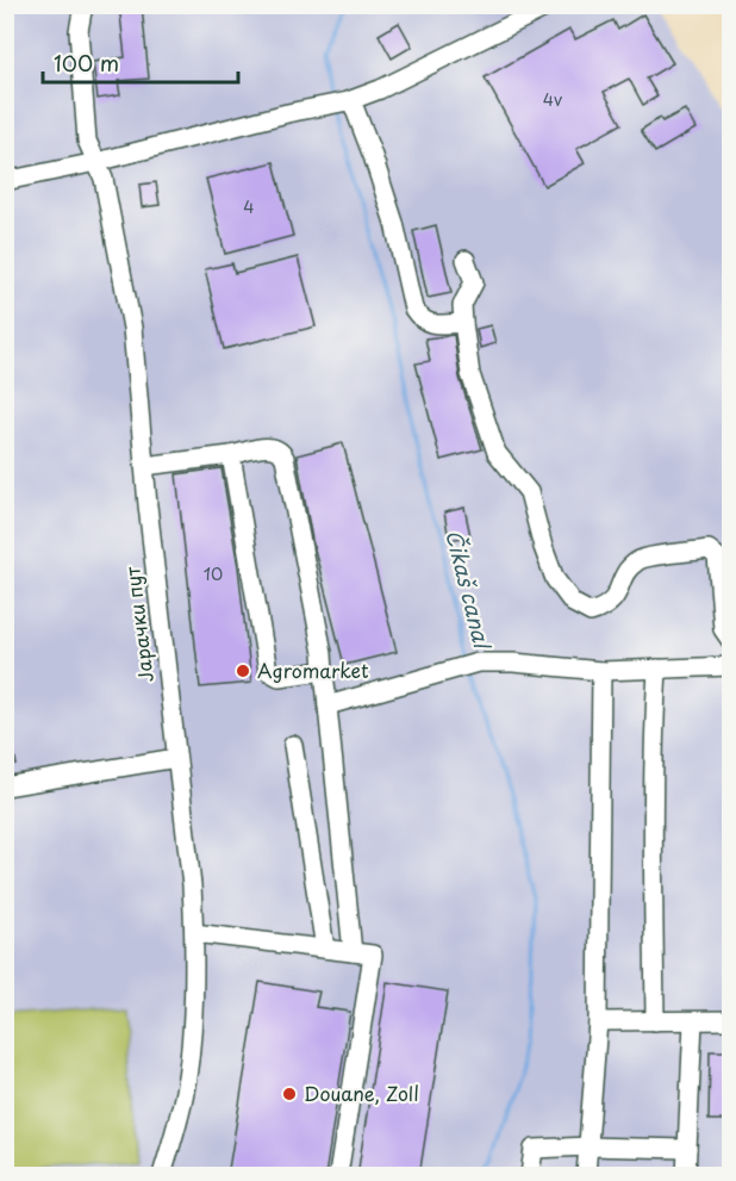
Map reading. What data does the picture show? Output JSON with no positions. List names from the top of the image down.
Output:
{
  "streets": {
    "street": ["Јарачки пут"]
  },
  "water": ["Čikaš canal"],
  "places": ["Agromarket", "Douane, Zoll"],
  "house_numbers": ["4v", "4", "10"],
  "scale_bar": "100 m"
}
